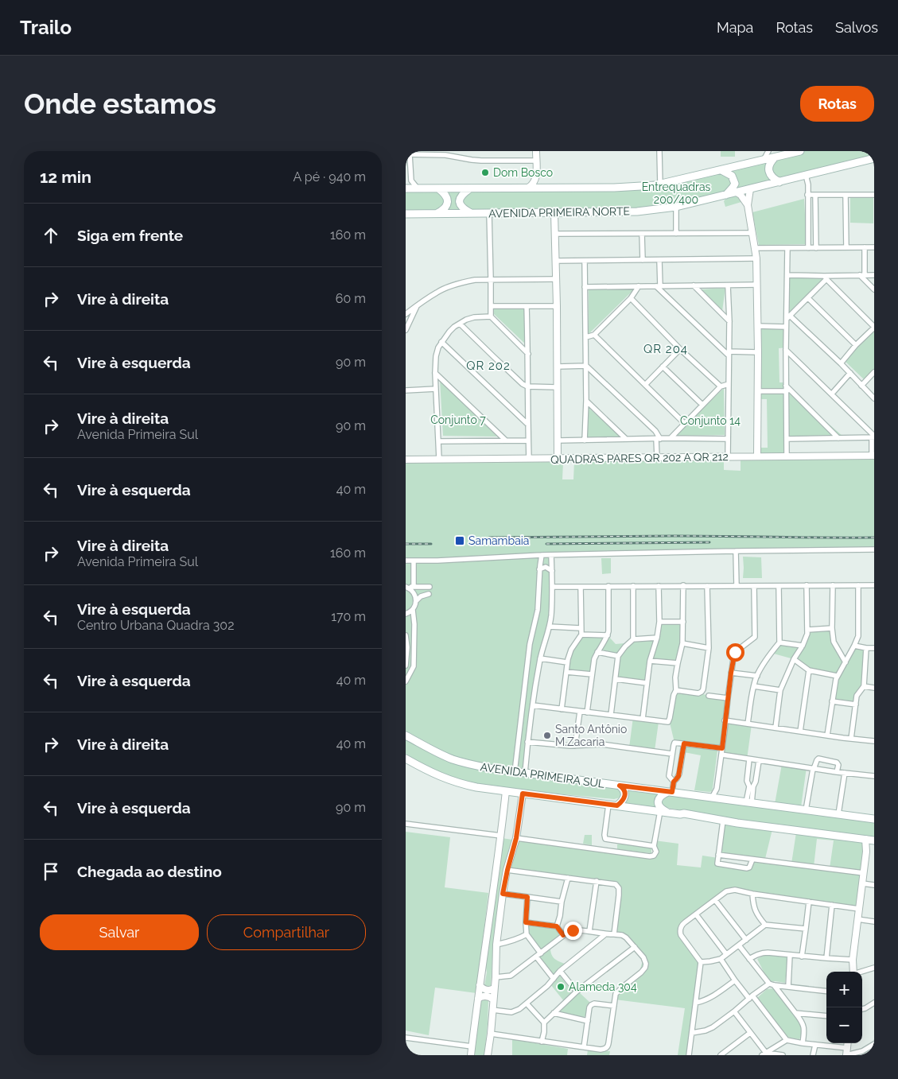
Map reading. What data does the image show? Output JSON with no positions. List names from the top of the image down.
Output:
{
  "streets": {
    "main road": ["AVENIDA PRIMEIRA NORTE", "AVENIDA PRIMEIRA SUL"],
    "street": ["QUADRAS PARES QR 202 A QR 212"]
  },
  "districts": ["QR 204", "QR 202"],
  "parks": ["Entrequadras 200/400", "Conjunto 7", "Conjunto 14"],
  "places": {
    "other": ["Dom Bosco", "Santo Antônio M.Zacaria", "Alameda 304"],
    "transit": ["Samambaia"]
  },
  "page": {
    "header": "Trailo",
    "nav": ["Mapa", "Rotas", "Salvos"],
    "buttons": [
      "Rotas",
      ["Salvar", "Compartilhar"]
    ],
    "title": "Onde estamos",
    "heading": ["12 min", "A pé · 940 m"],
    "list": [
      ["Siga em frente", "160 m"],
      ["Vire à direita", "60 m"],
      ["Vire à esquerda", "90 m"],
      ["Vire à direita", "Avenida Primeira Sul", "90 m"],
      ["Vire à esquerda", "40 m"],
      ["Vire à direita", "Avenida Primeira Sul", "160 m"],
      ["Vire à esquerda", "Centro Urbana Quadra 302", "170 m"],
      ["Vire à esquerda", "40 m"],
      ["Vire à direita", "40 m"],
      ["Vire à esquerda", "90 m"],
      "Chegada ao destino"
    ],
    "map_buttons": ["+", "−"]
  }
}
